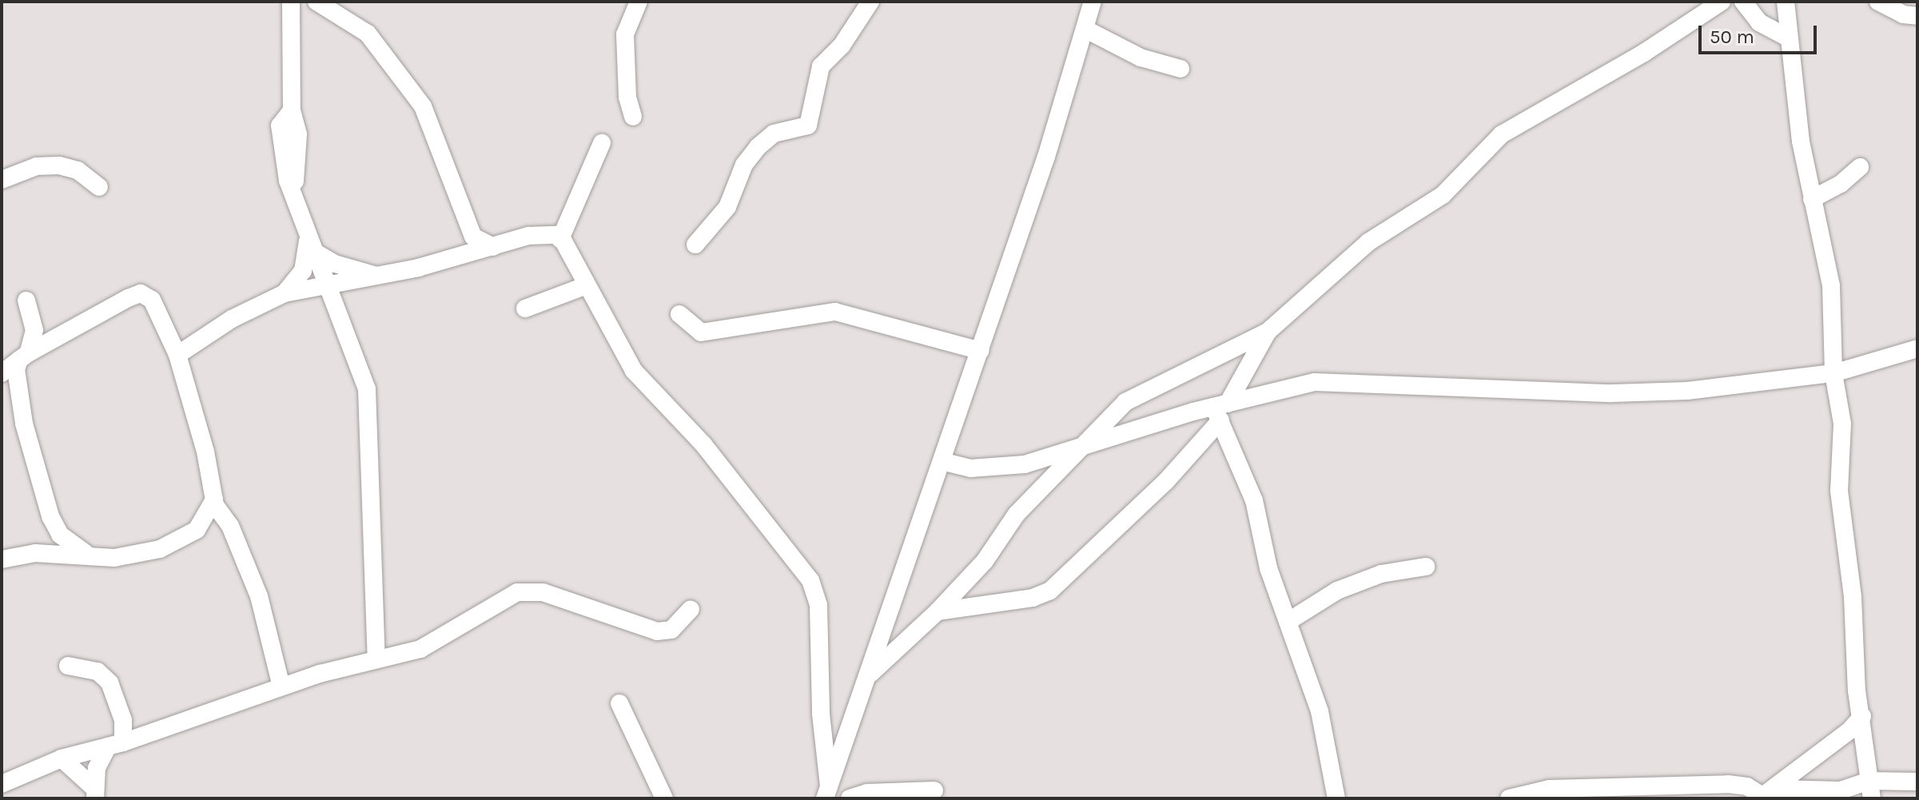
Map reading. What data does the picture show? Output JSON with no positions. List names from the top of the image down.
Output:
{
  "scale_bar": "50 m"
}
